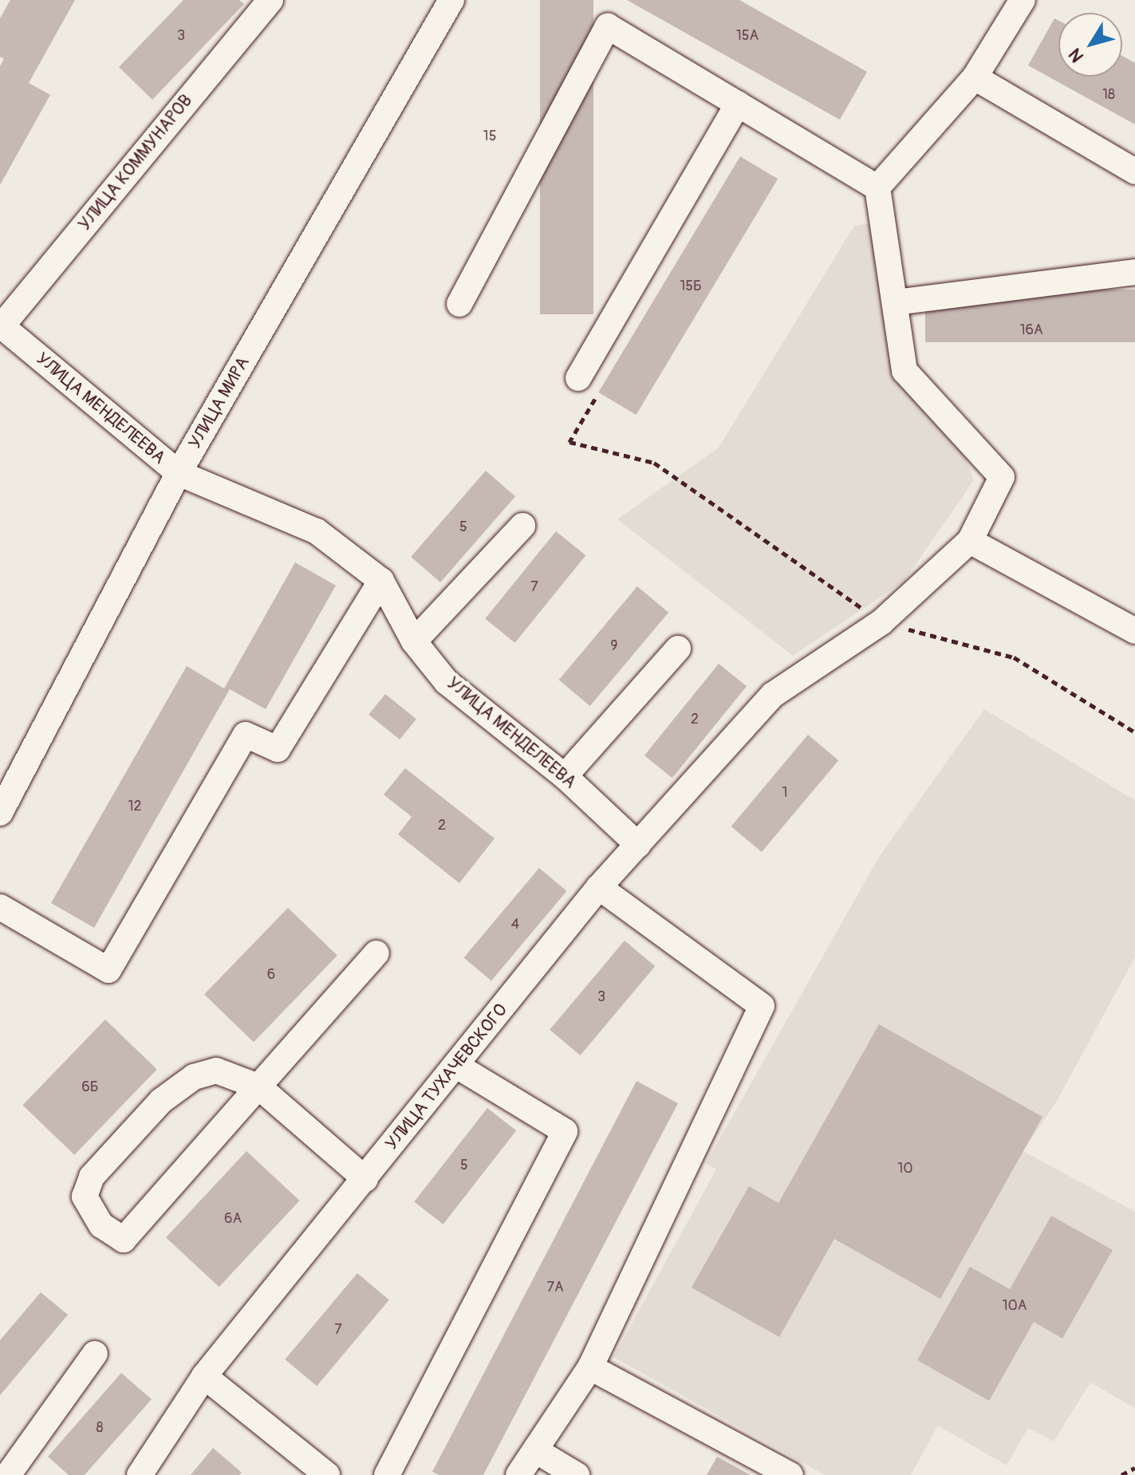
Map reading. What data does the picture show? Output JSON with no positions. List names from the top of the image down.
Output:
{
  "streets": {
    "street": [
      "УЛИЦА КОММУНАРОВ",
      "УЛИЦА МИРА",
      "УЛИЦА МЕНДЕЛЕЕВА",
      "УЛИЦА ТУХАЧЕВСКОГО"
    ]
  },
  "crossings": [
    ["УЛИЦА КОММУНАРОВ", "УЛИЦА МЕНДЕЛЕЕВА"],
    ["УЛИЦА МИРА", "УЛИЦА МЕНДЕЛЕЕВА"],
    ["УЛИЦА МЕНДЕЛЕЕВА", "УЛИЦА ТУХАЧЕВСКОГО"]
  ],
  "house_numbers": [
    "3",
    "15А",
    "18",
    "15",
    "15Б",
    "16А",
    "5",
    "7",
    "9",
    "2",
    "1",
    "12",
    "2",
    "4",
    "6",
    "3",
    "6Б",
    "5",
    "10",
    "6А",
    "7А",
    "10А",
    "7",
    "8"
  ],
  "north": "bottom left"
}
